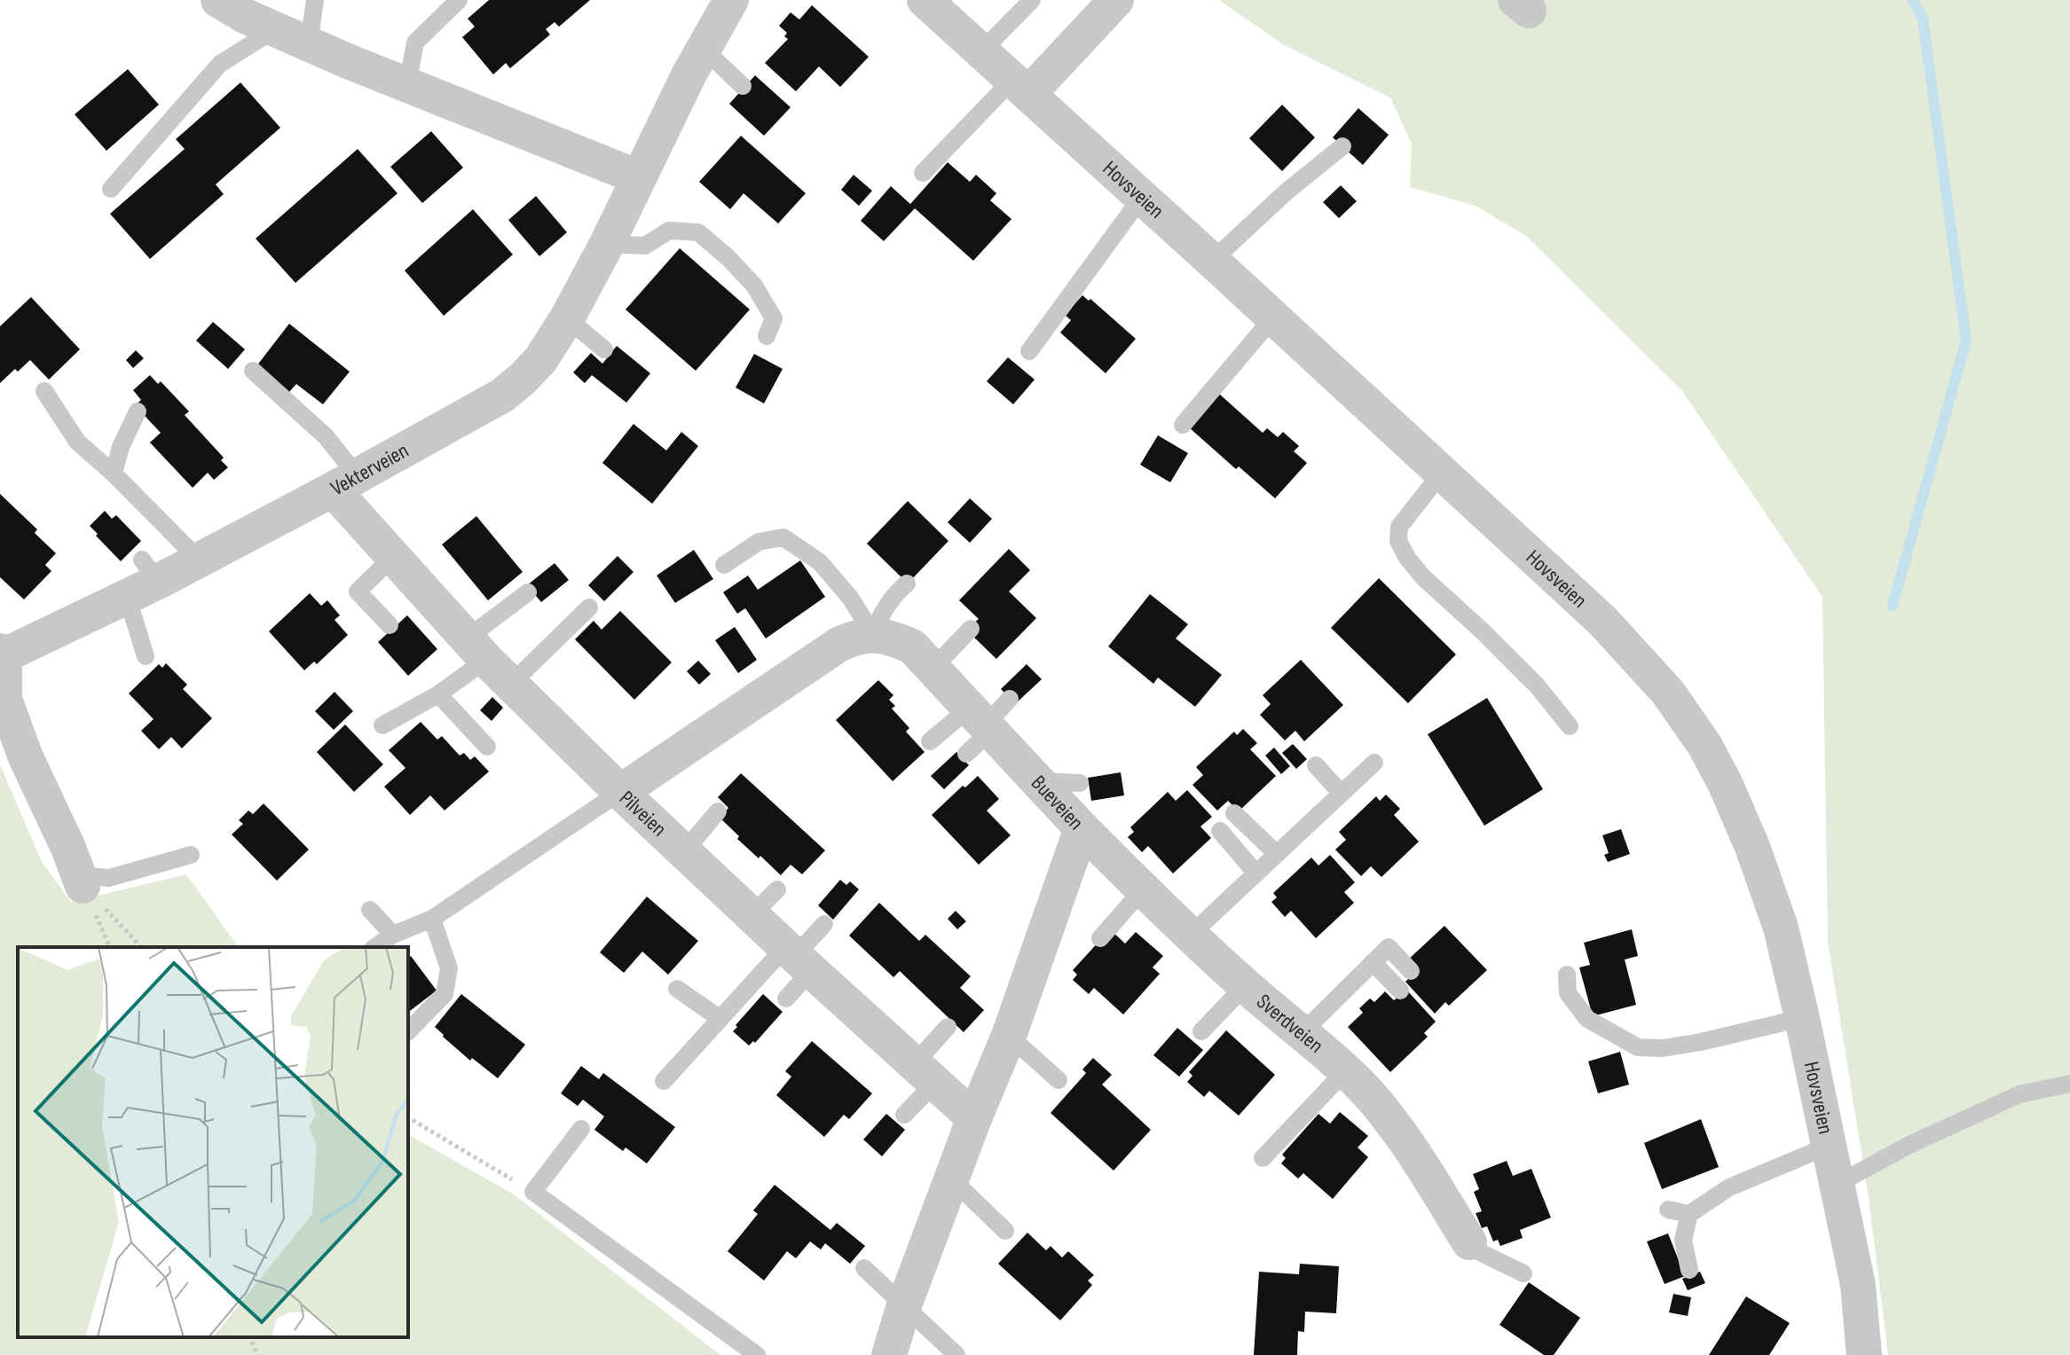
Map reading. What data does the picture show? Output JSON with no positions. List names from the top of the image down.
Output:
{
  "streets": {
    "street": [
      "Hovsveien",
      "Vekterveien",
      "Bueveien",
      "Pilveien",
      "Sverdveien"
    ]
  },
  "crossings": [
    ["Vekterveien", "Pilveien"],
    ["Bueveien", "Pilveien"],
    ["Bueveien", "Sverdveien"]
  ]
}
